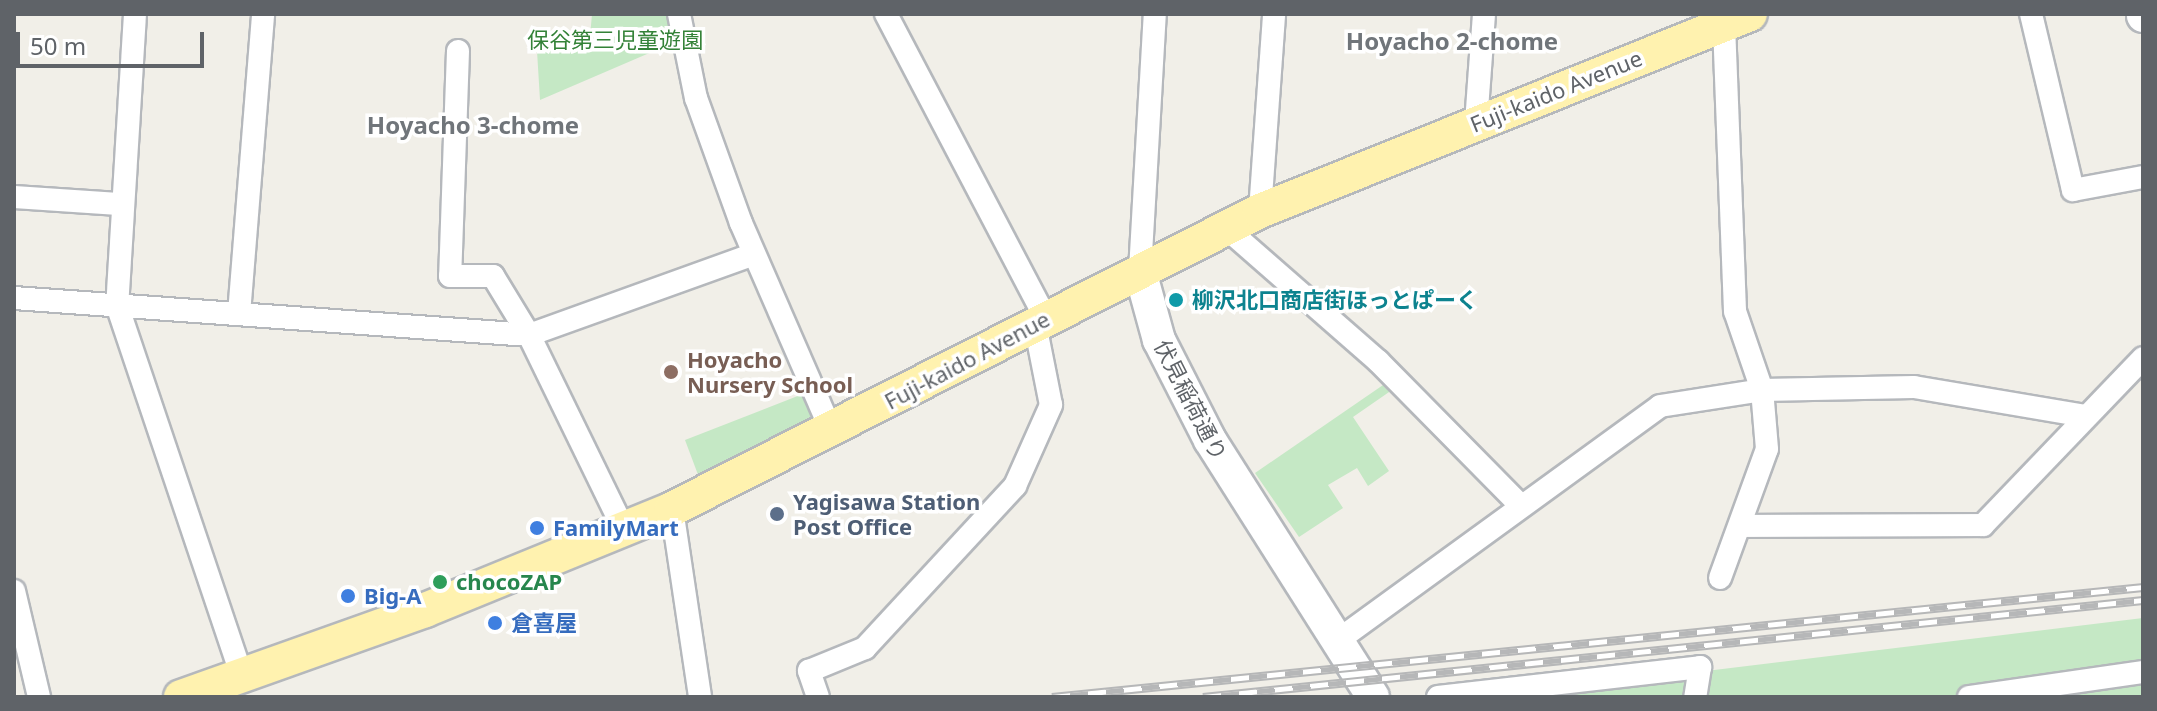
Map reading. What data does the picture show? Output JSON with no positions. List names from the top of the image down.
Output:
{
  "streets": {
    "main road": ["Fuji-kaido Avenue"],
    "street": ["伏見稲荷通り"]
  },
  "crossings": [
    ["Fuji-kaido Avenue", "伏見稲荷通り"]
  ],
  "districts": ["Hoyacho 2-chome", "Hoyacho 3-chome"],
  "parks": ["保谷第三児童遊園"],
  "places": [
    "柳沢北口商店街ほっとぱーく",
    "Hoyacho Nursery School",
    "Yagisawa Station Post Office",
    "FamilyMart",
    "chocoZAP",
    "Big-A",
    "倉喜屋"
  ],
  "scale_bar": "50 m"
}
